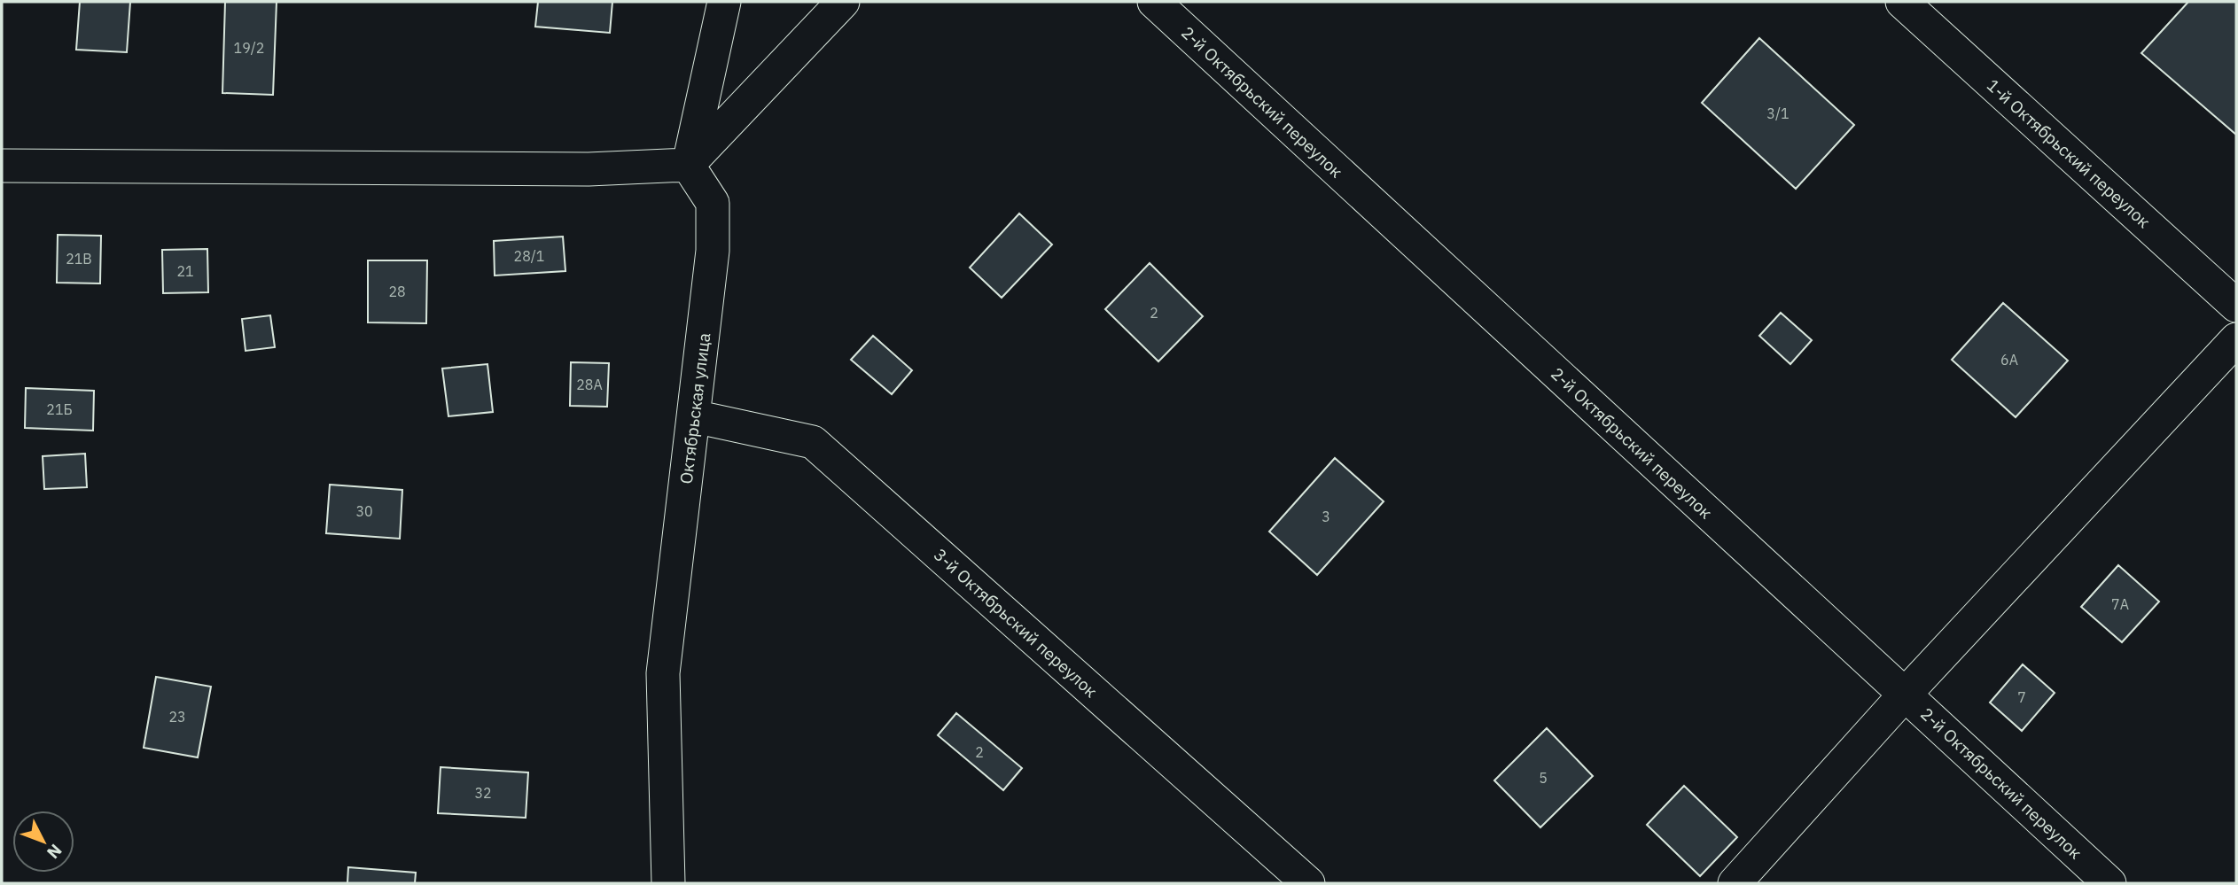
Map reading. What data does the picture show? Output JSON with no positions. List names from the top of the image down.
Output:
{
  "streets": {
    "street": [
      "2-й Октябрьский переулок",
      "1-й Октябрьский переулок",
      "Октябрьская улица",
      "3-й Октябрьский переулок"
    ]
  },
  "crossings": [
    ["Октябрьская улица", "3-й Октябрьский переулок"]
  ],
  "house_numbers": [
    "19/2",
    "3/1",
    "28/1",
    "21В",
    "21",
    "28",
    "2",
    "6А",
    "28А",
    "21Б",
    "30",
    "3",
    "7А",
    "7",
    "23",
    "2",
    "5",
    "32"
  ],
  "north": "bottom right"
}
